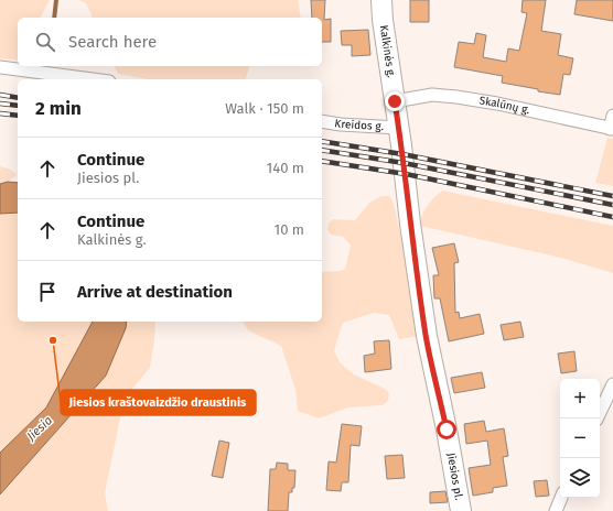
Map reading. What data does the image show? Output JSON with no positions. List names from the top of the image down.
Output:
{
  "streets": {
    "main road": ["Kalkinės g.", "Jiesios pl."],
    "street": ["Skalūnų g.", "Kreidos g."]
  },
  "crossings": [
    ["Kalkinės g.", "Skalūnų g."],
    ["Kalkinės g.", "Kreidos g."],
    ["Kalkinės g.", "Jiesios pl."],
    ["Kreidos g.", "Jiesios pl."]
  ],
  "water": ["Jiesia"],
  "places": ["Jiesios kraštovaizdžio draustinis"],
  "page": {
    "search": "Search here",
    "heading": ["2 min", "Walk · 150 m"],
    "list": [
      ["Continue", "Jiesios pl.", "140 m"],
      ["Continue", "Kalkinės g.", "10 m"],
      "Arrive at destination"
    ],
    "map_buttons": ["+", "−"]
  }
}
